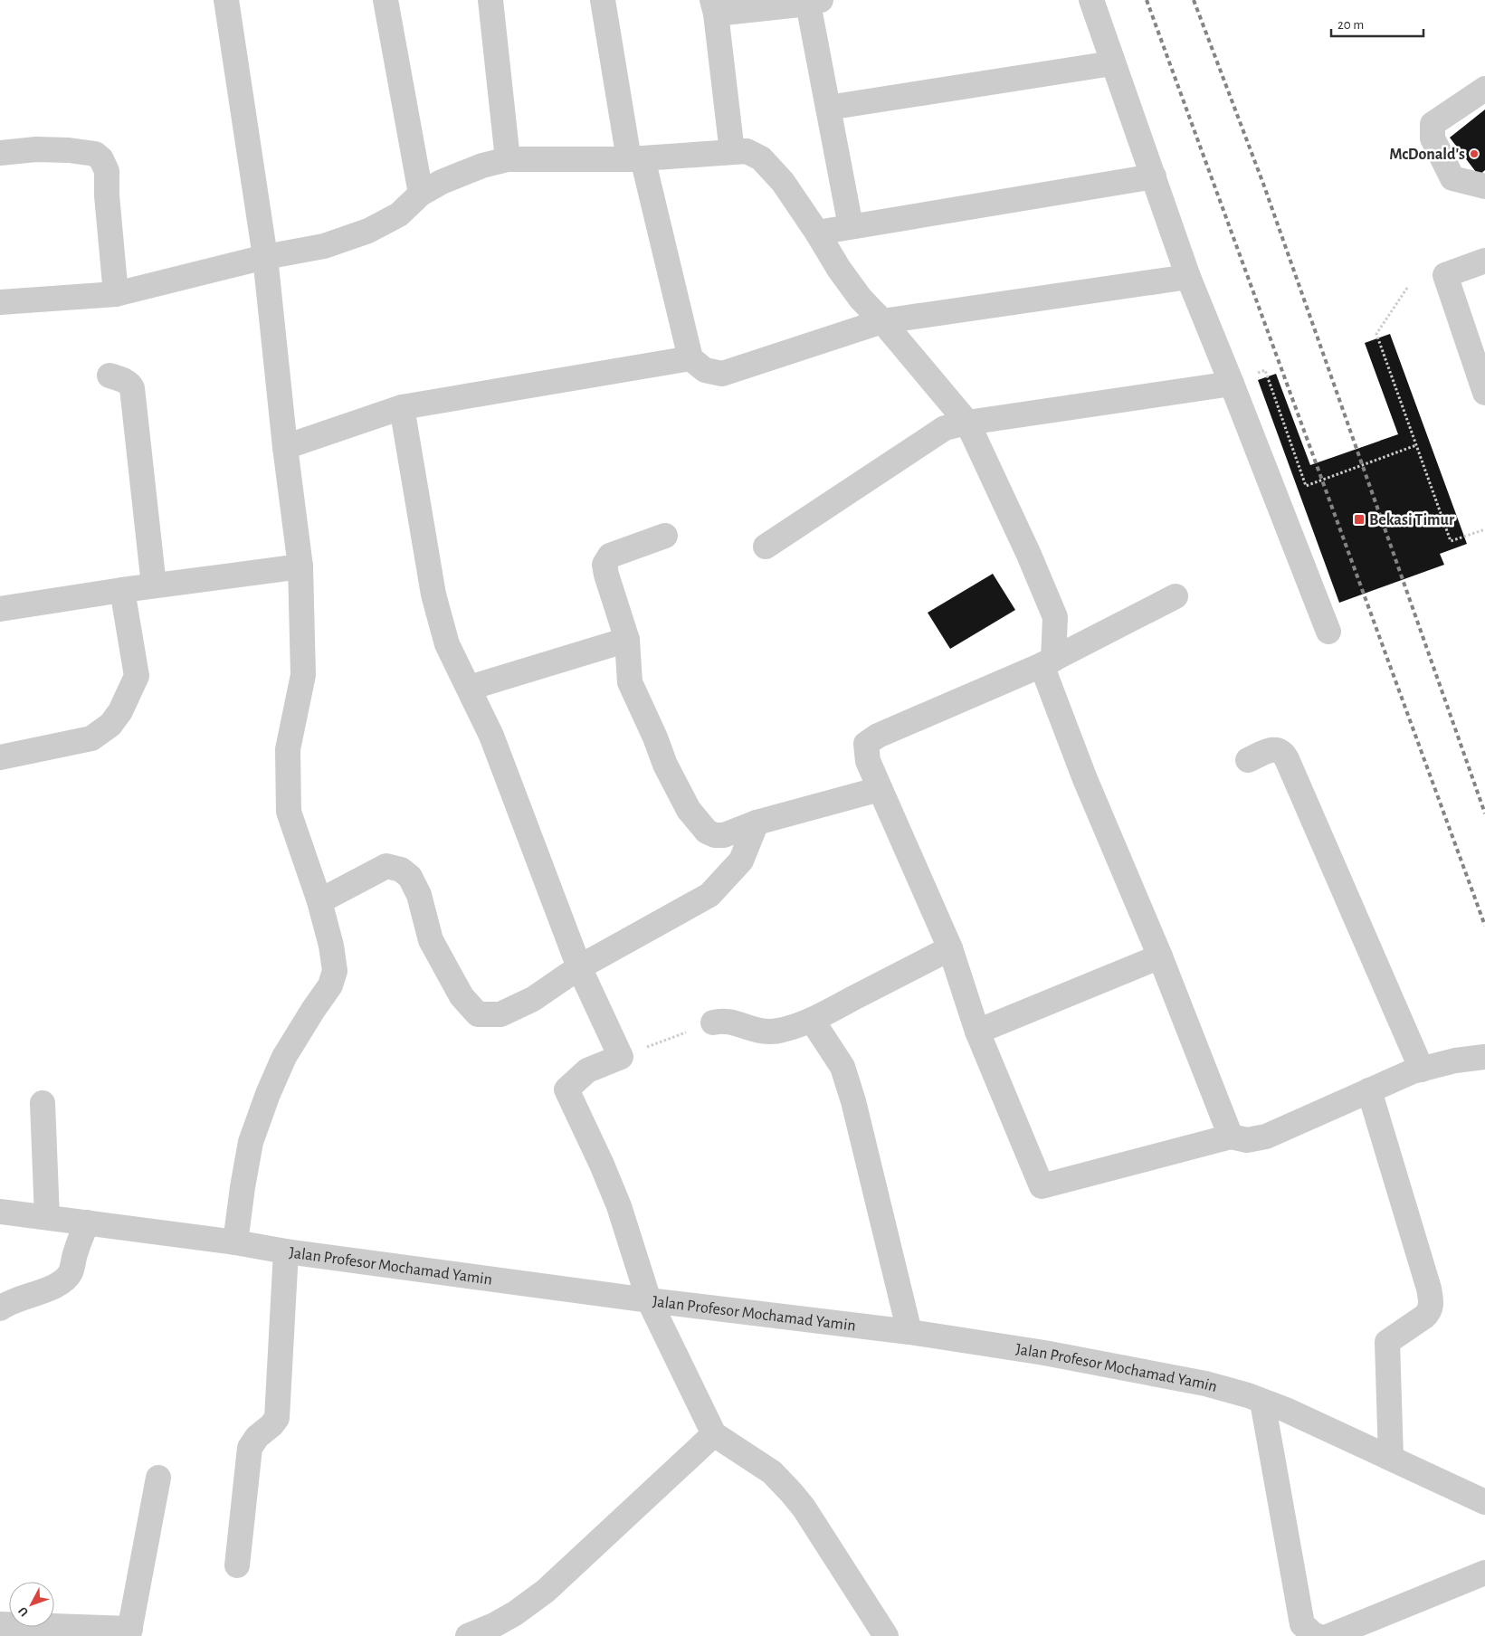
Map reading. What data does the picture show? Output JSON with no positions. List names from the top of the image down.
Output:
{
  "streets": {
    "street": ["Jalan Profesor Mochamad Yamin"]
  },
  "places": {
    "other": ["McDonald's"],
    "transit": ["Bekasi Timur"]
  },
  "scale_bar": "20 m",
  "north": "bottom left"
}
